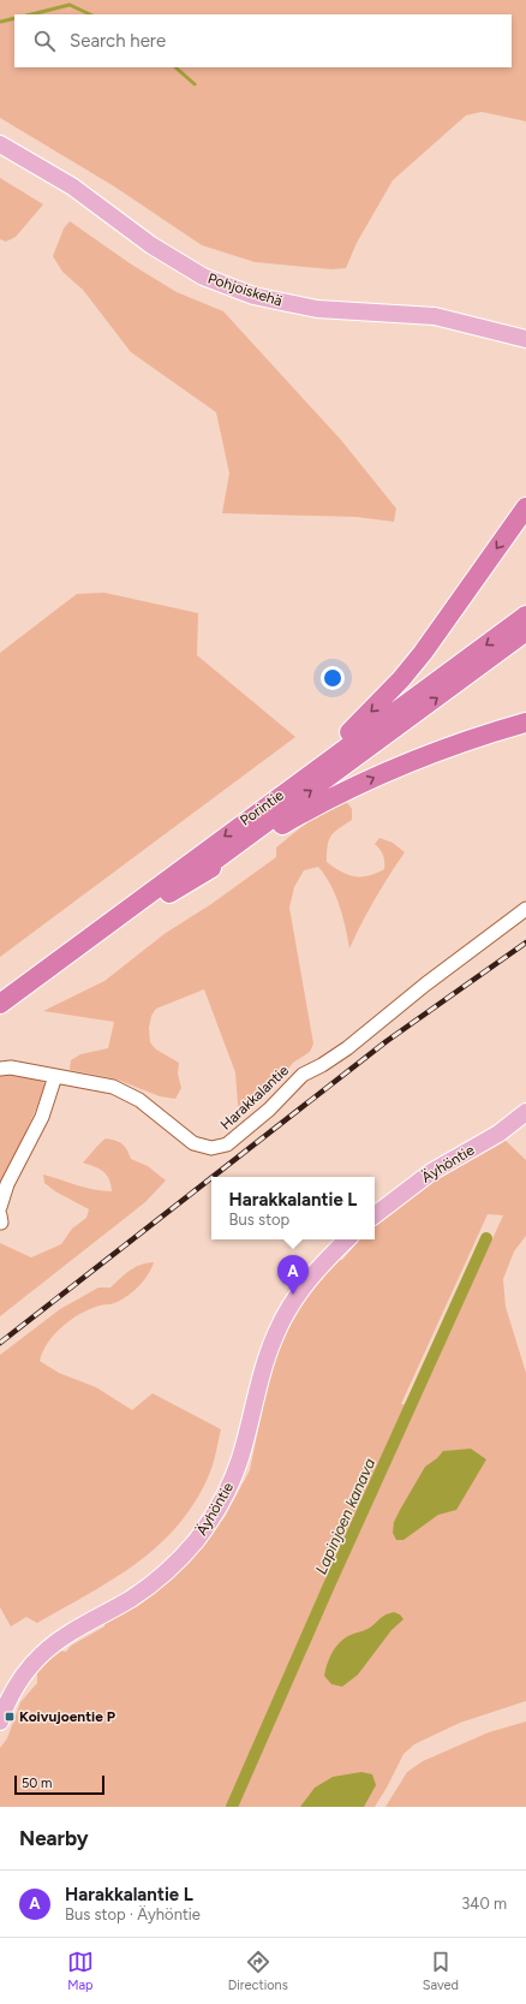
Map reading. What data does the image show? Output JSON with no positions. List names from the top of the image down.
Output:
{
  "streets": {
    "highway": ["Porintie"],
    "main road": ["Pohjoiskehä", "Äyhöntie"],
    "street": ["Harakkalantie"]
  },
  "water": ["Lapinjoen kanava"],
  "places": {
    "transit": ["Koivujoentie P"]
  },
  "scale_bar": "50 m",
  "page": {
    "search": "Search here",
    "popup": ["Harakkalantie L", "Bus stop"],
    "pins": "A",
    "scale": "50 m",
    "heading": "Nearby",
    "list": [
      {
        "mark": "A",
        "name": "Harakkalantie L",
        "note": "Bus stop · Äyhöntie",
        "value": "340 m"
      }
    ],
    "nav": ["Map", "Directions", "Saved"]
  }
}
